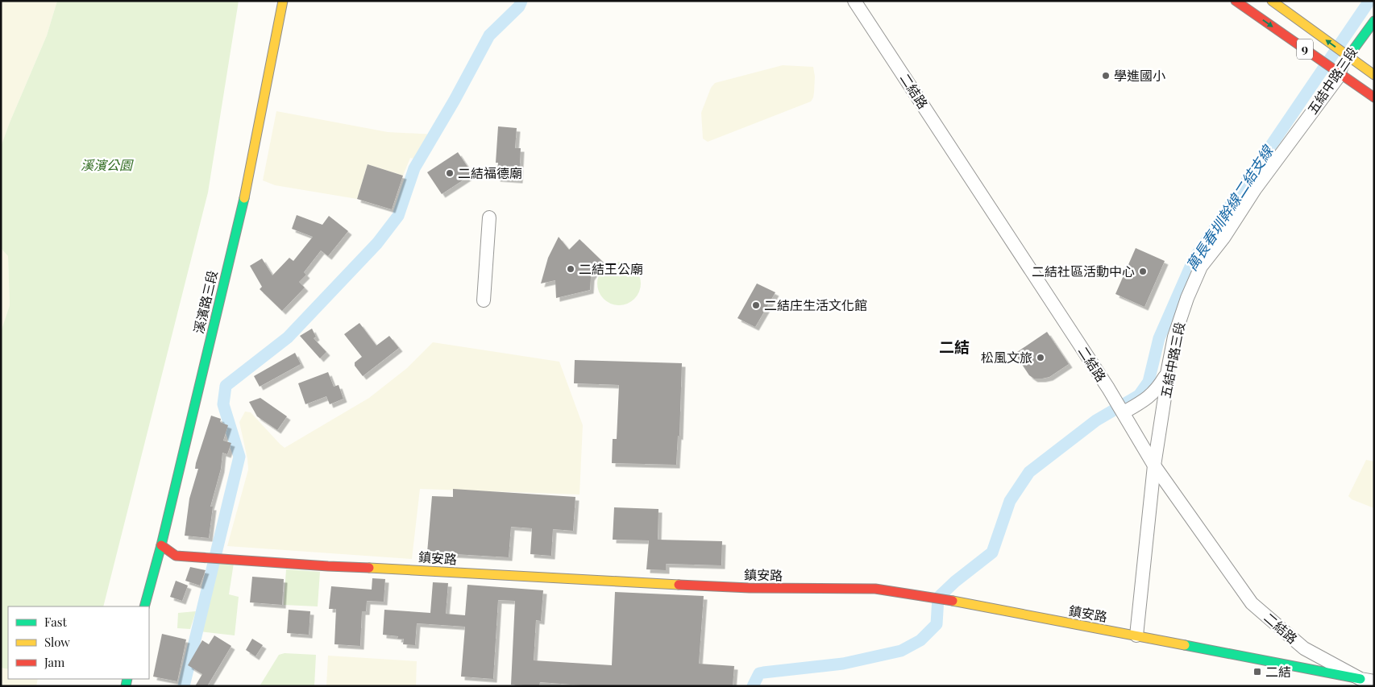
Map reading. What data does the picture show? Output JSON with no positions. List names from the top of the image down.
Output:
{
  "streets": {
    "street": [
      "9",
      "五結中路三段",
      "二結路",
      "溪濱路三段",
      "鎮安路"
    ]
  },
  "crossings": [
    ["9", "五結中路三段"],
    ["五結中路三段", "二結路"],
    ["五結中路三段", "鎮安路"],
    ["二結路", "鎮安路"],
    ["溪濱路三段", "鎮安路"]
  ],
  "districts": ["二結"],
  "water": ["萬長春圳幹線二結支線"],
  "parks": ["溪濱公園"],
  "places": {
    "other": [
      "學進國小",
      "二結福德廟",
      "二結王公廟",
      "二結社區活動中心",
      "二結庄生活文化館",
      "松風文旅"
    ],
    "transit": ["二結"]
  },
  "legend": ["Fast", "Slow", "Jam"]
}
